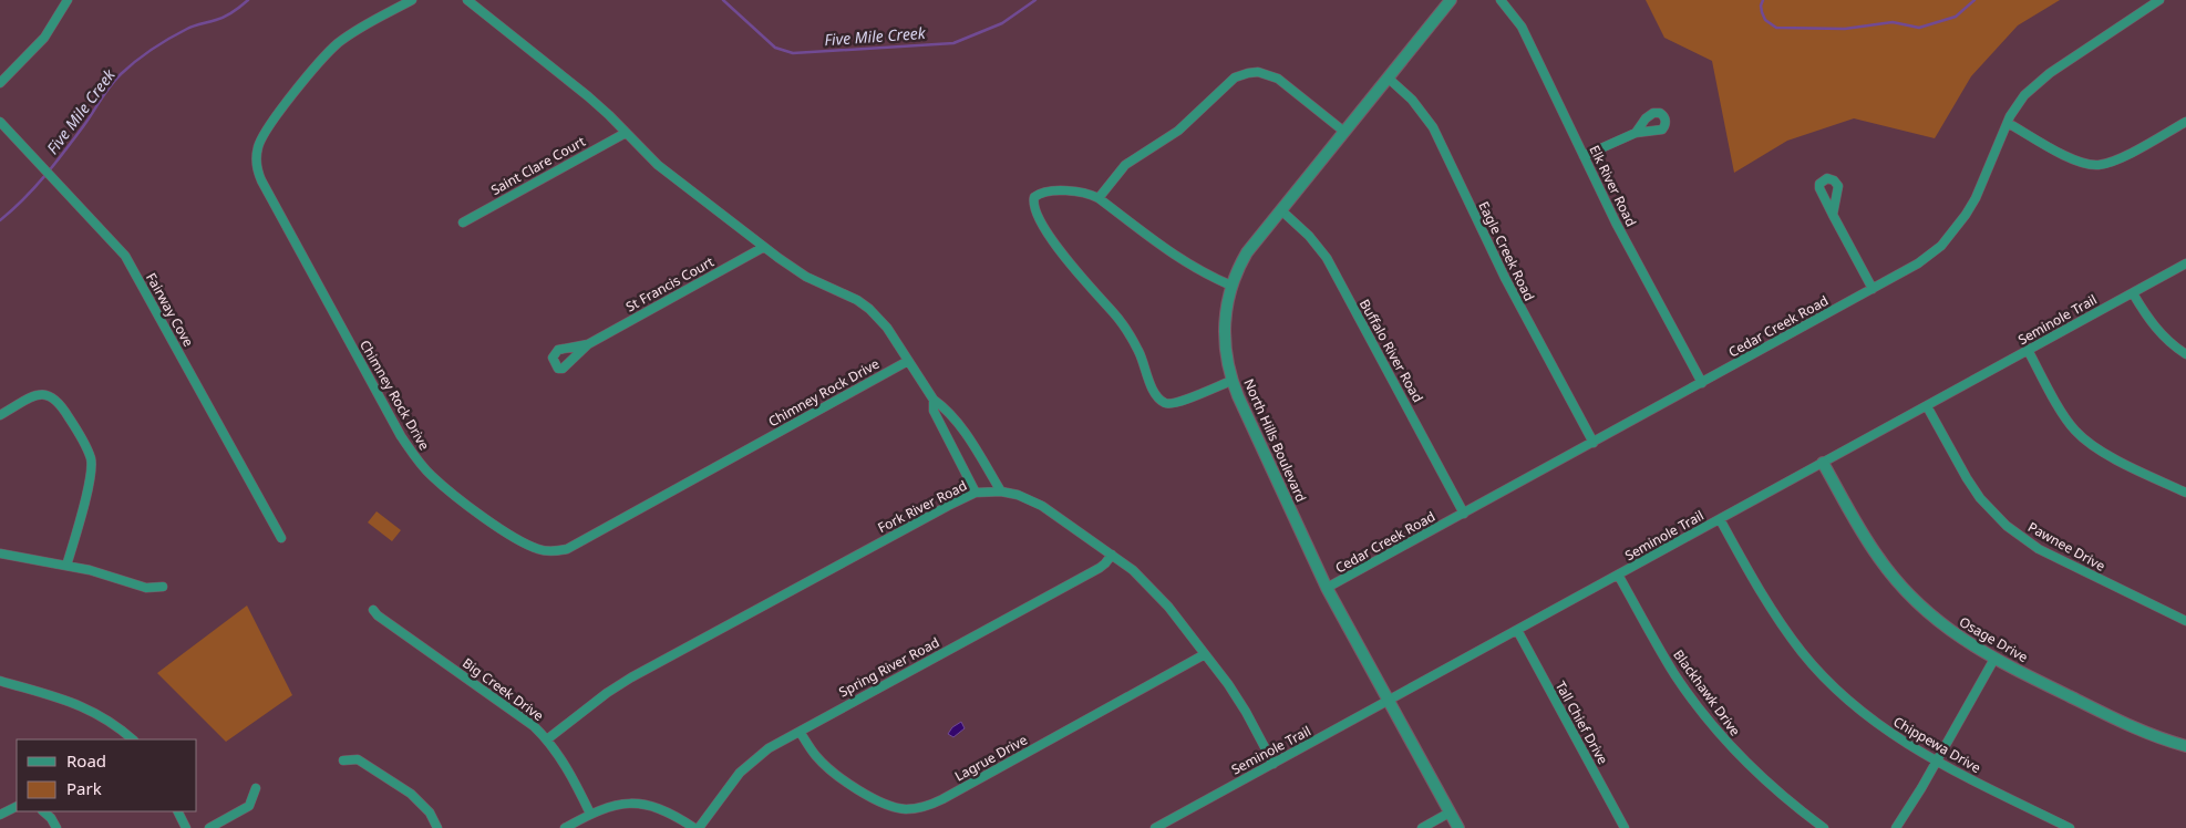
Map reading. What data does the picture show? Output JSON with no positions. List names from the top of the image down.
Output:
{
  "streets": {
    "street": [
      "Saint Clare Court",
      "Elk River Road",
      "Eagle Creek Road",
      "St Francis Court",
      "Fairway Cove",
      "Seminole Trail",
      "Cedar Creek Road",
      "Buffalo River Road",
      "Chimney Rock Drive",
      "North Hills Boulevard",
      "Fork River Road",
      "Pawnee Drive",
      "Osage Drive",
      "Spring River Road",
      "Big Creek Drive",
      "Blackhawk Drive",
      "Tall Chief Drive",
      "Chippewa Drive",
      "Lagrue Drive"
    ]
  },
  "crossings": [
    ["Elk River Road", "Cedar Creek Road"],
    ["Eagle Creek Road", "Cedar Creek Road"],
    ["Eagle Creek Road", "North Hills Boulevard"],
    ["Seminole Trail", "North Hills Boulevard"],
    ["Seminole Trail", "Fork River Road"],
    ["Seminole Trail", "Pawnee Drive"],
    ["Seminole Trail", "Osage Drive"],
    ["Seminole Trail", "Blackhawk Drive"],
    ["Seminole Trail", "Tall Chief Drive"],
    ["Seminole Trail", "Chippewa Drive"],
    ["Cedar Creek Road", "Buffalo River Road"],
    ["Cedar Creek Road", "North Hills Boulevard"],
    ["Buffalo River Road", "North Hills Boulevard"],
    ["Fork River Road", "Spring River Road"],
    ["Fork River Road", "Big Creek Drive"],
    ["Fork River Road", "Lagrue Drive"],
    ["Spring River Road", "Lagrue Drive"]
  ],
  "water": ["Five Mile Creek"],
  "legend": ["Road", "Park"]
}
